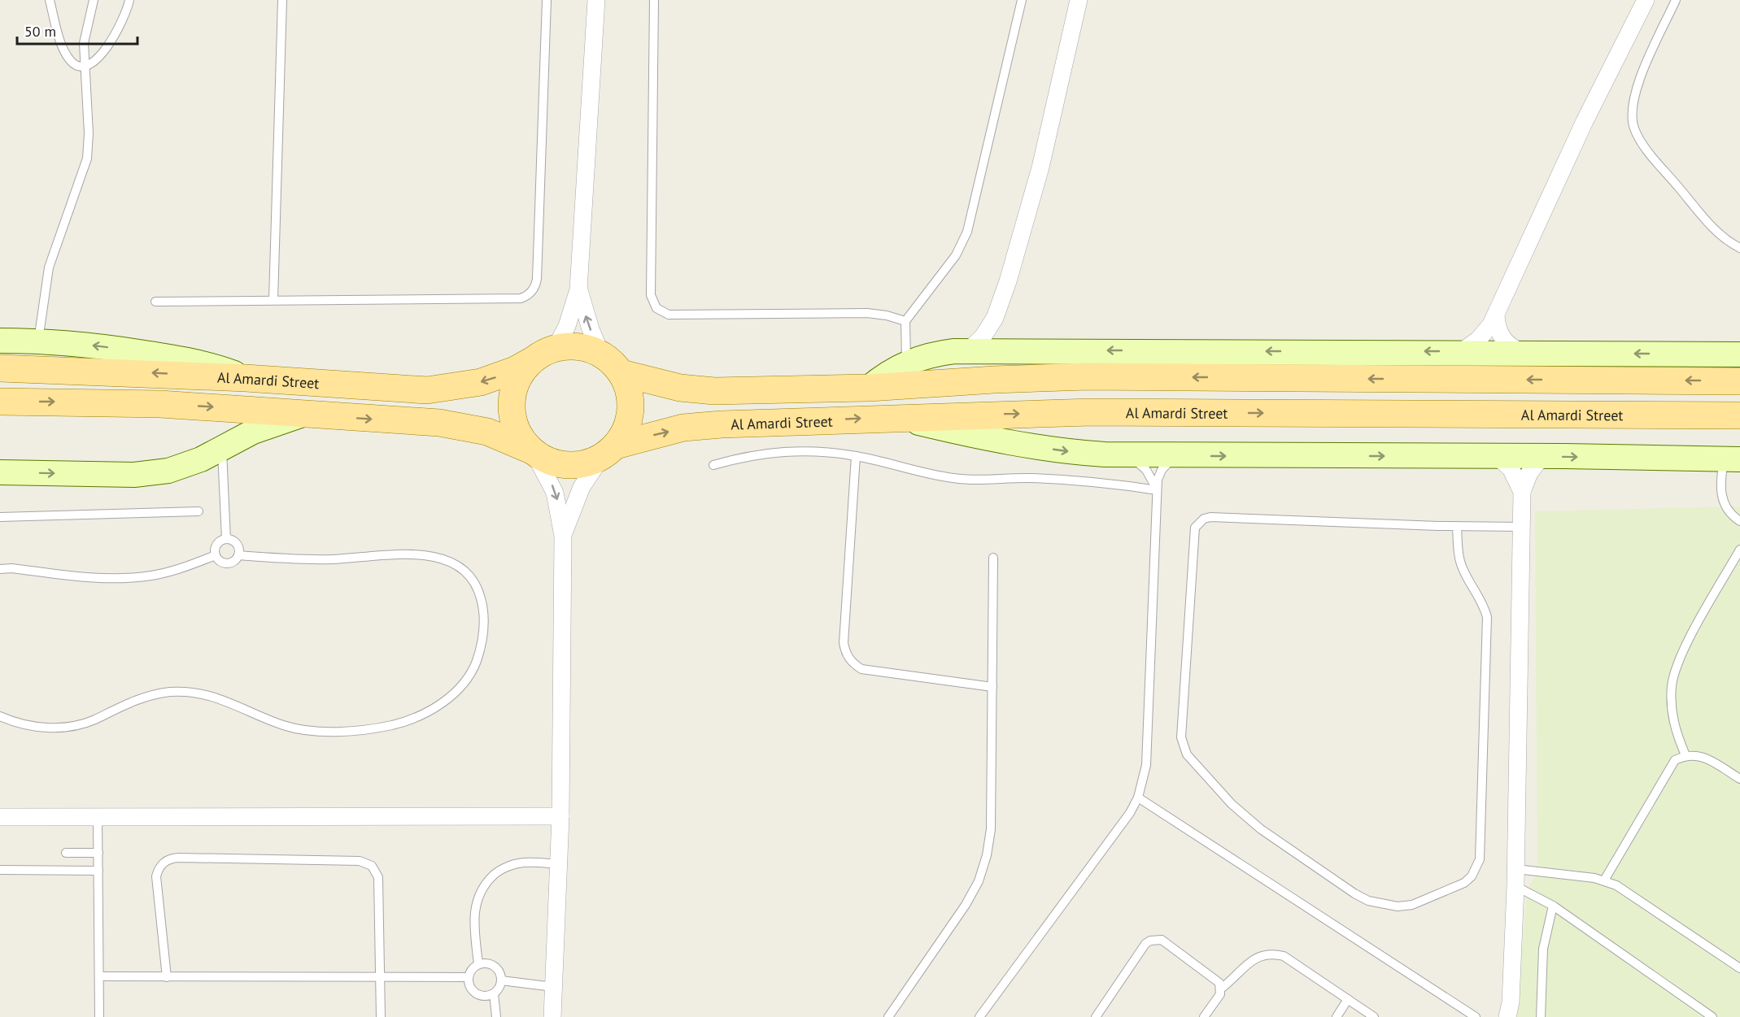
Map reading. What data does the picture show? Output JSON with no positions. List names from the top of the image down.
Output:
{
  "streets": {
    "main road": ["Al Amardi Street"]
  },
  "scale_bar": "50 m"
}
